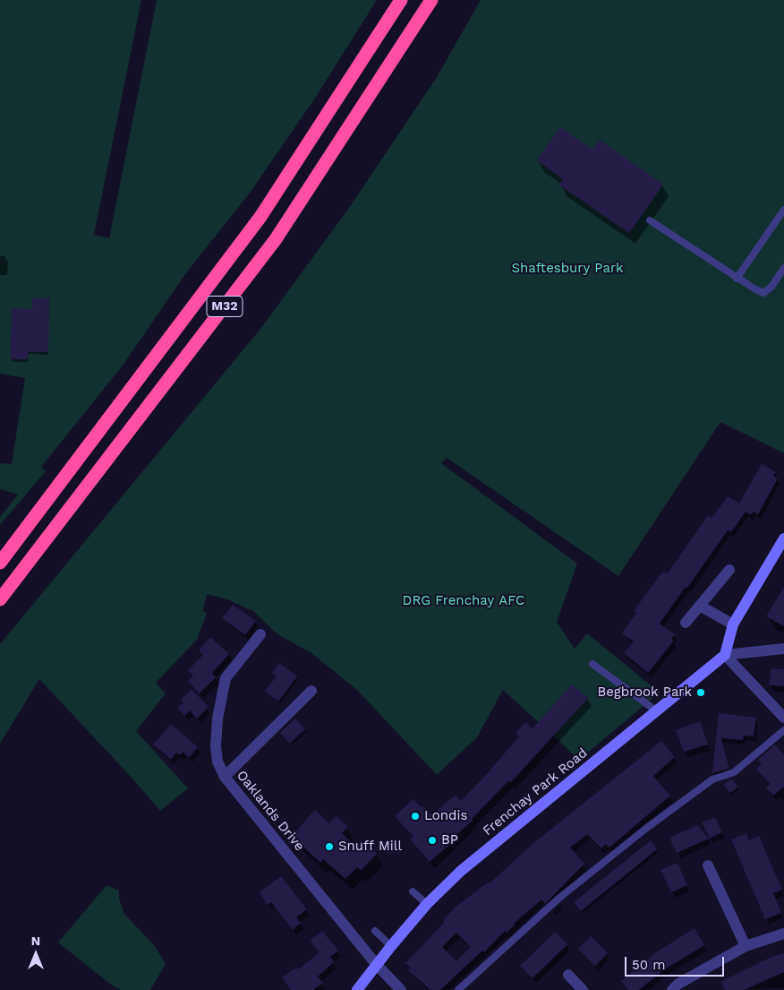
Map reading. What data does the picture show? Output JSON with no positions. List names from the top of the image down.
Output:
{
  "streets": {
    "highway": ["M32"],
    "main road": ["Frenchay Park Road"],
    "street": ["Oaklands Drive"]
  },
  "crossings": [
    ["Frenchay Park Road", "Oaklands Drive"]
  ],
  "parks": ["Shaftesbury Park", "DRG Frenchay AFC"],
  "places": [
    "Begbrook Park",
    "Londis",
    "BP",
    "Snuff Mill"
  ],
  "scale_bar": "50 m",
  "north": "top"
}
